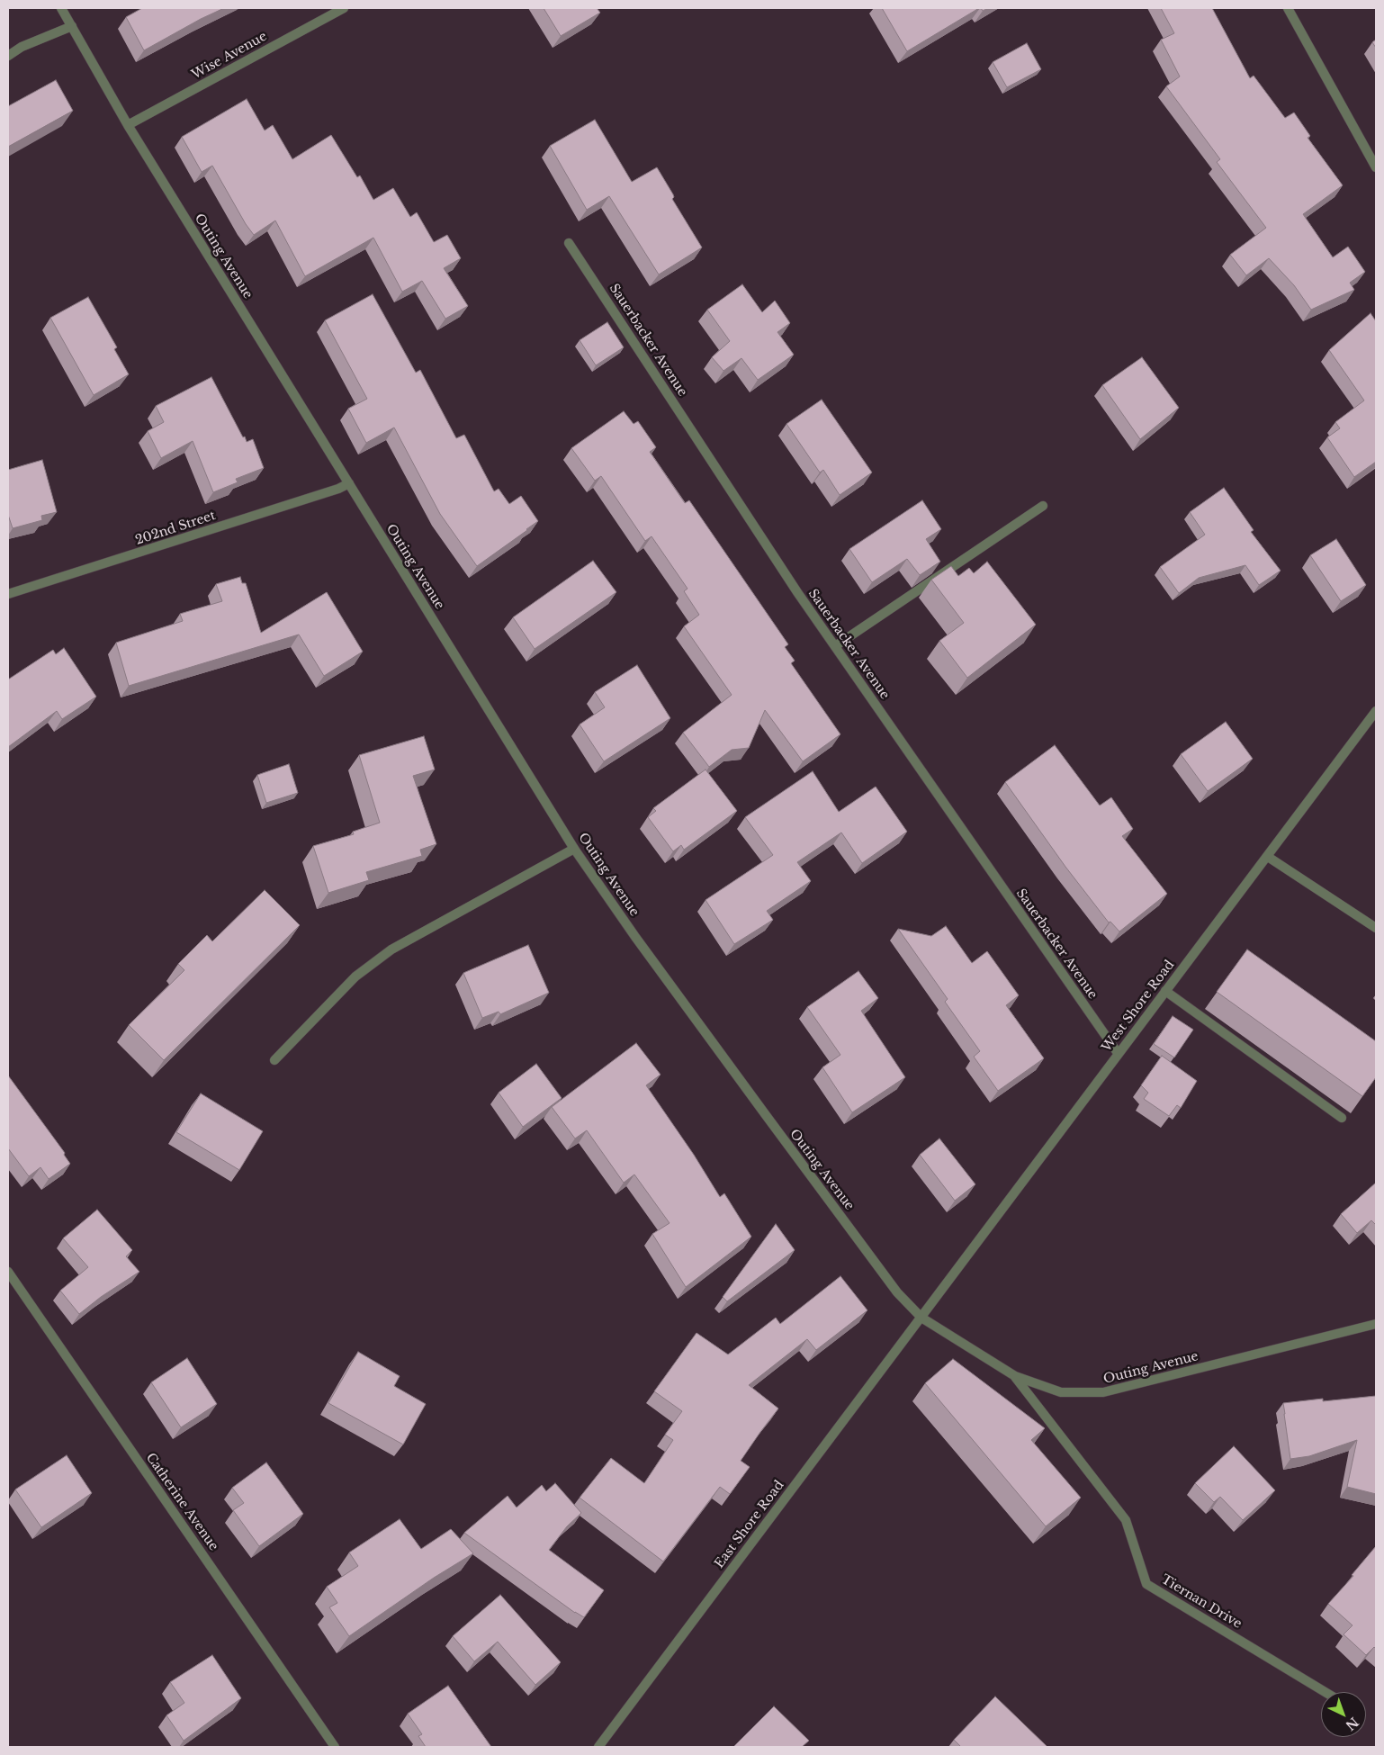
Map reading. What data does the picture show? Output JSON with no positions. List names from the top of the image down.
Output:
{
  "streets": {
    "street": [
      "Wise Avenue",
      "Outing Avenue",
      "Sauerbacker Avenue",
      "202nd Street",
      "West Shore Road",
      "Catherine Avenue",
      "East Shore Road",
      "Tiernan Drive"
    ]
  },
  "crossings": [
    ["Wise Avenue", "Outing Avenue"],
    ["Outing Avenue", "202nd Street"],
    ["Outing Avenue", "West Shore Road"],
    ["Outing Avenue", "East Shore Road"],
    ["Outing Avenue", "Tiernan Drive"],
    ["Sauerbacker Avenue", "West Shore Road"],
    ["West Shore Road", "East Shore Road"]
  ],
  "north": "bottom right"
}
